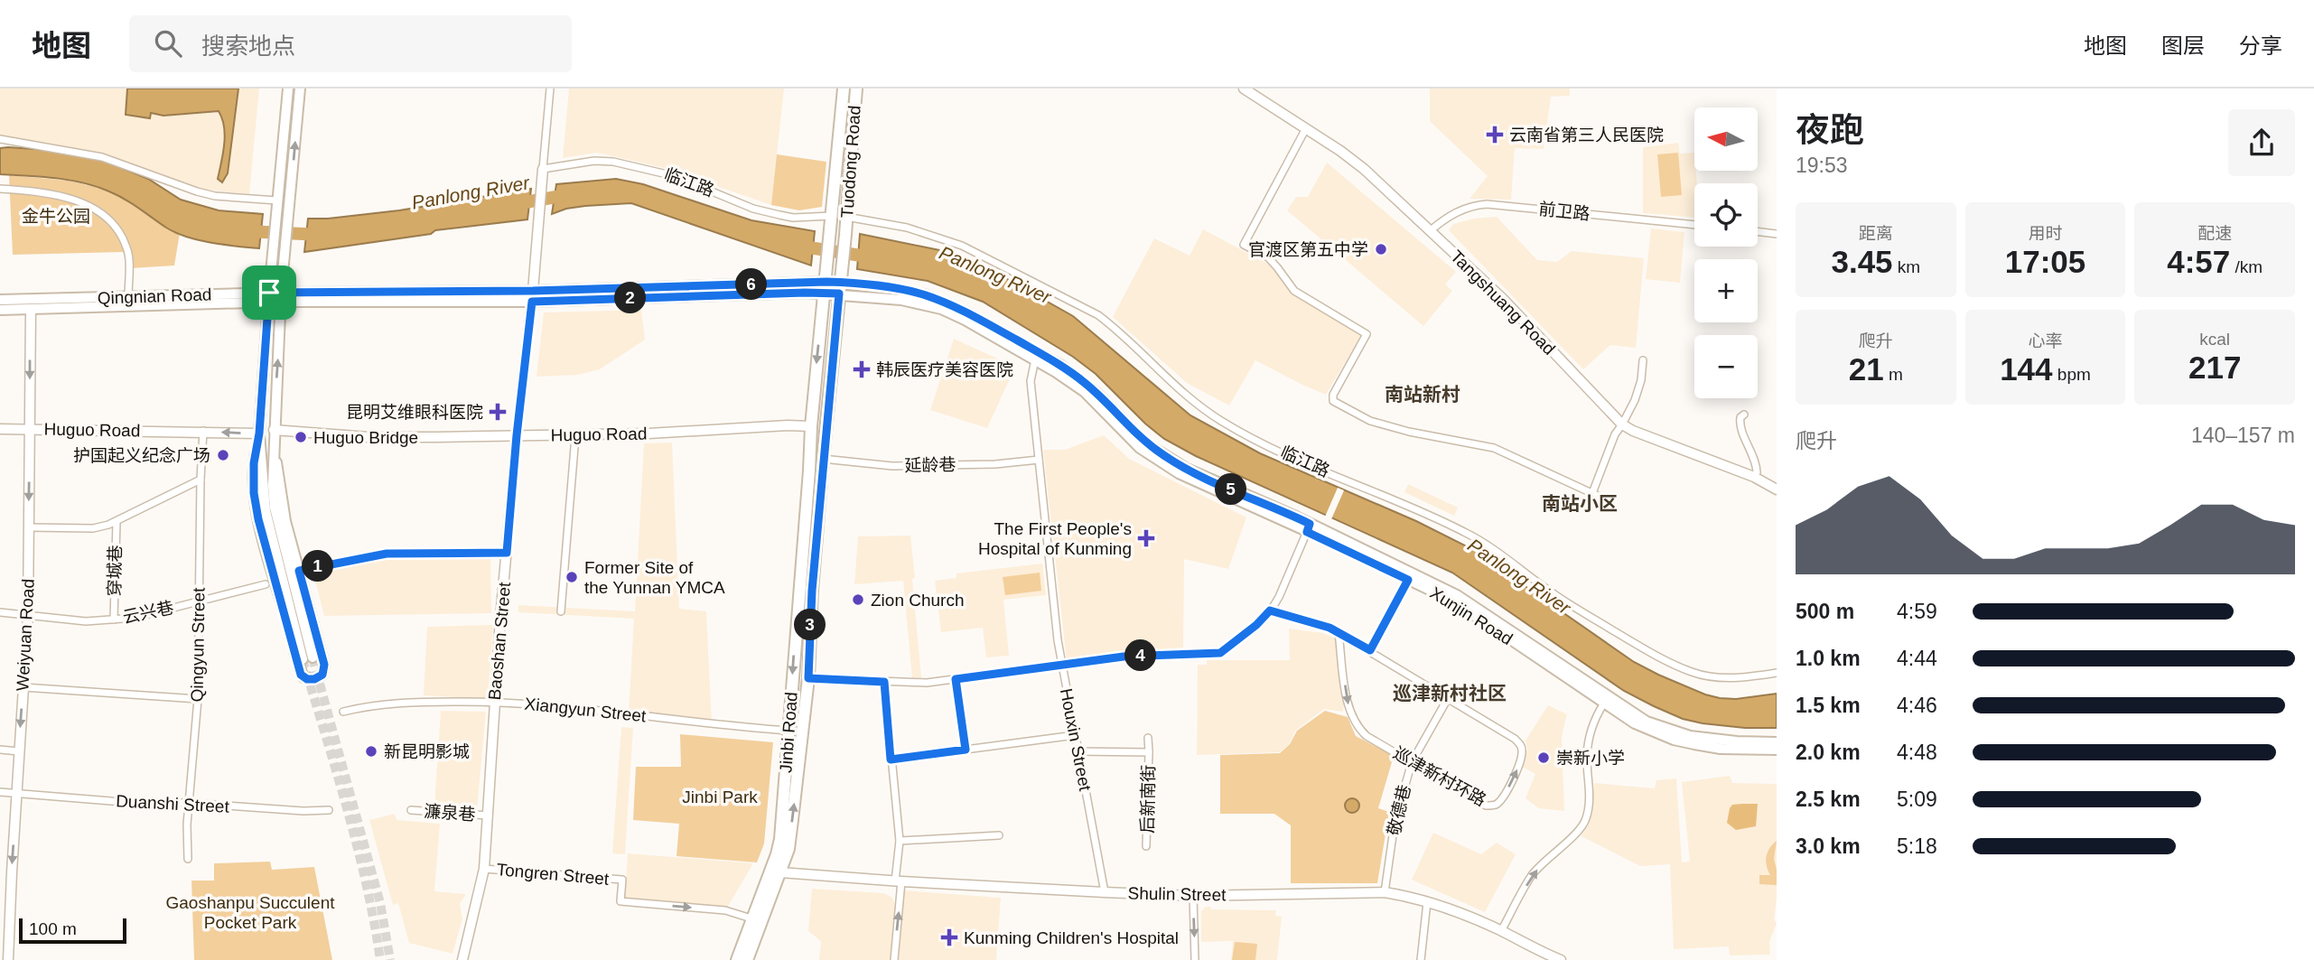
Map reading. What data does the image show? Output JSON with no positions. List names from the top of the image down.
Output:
{
  "streets": {
    "main road": [
      "Tuodong Road",
      "Qingnian Road",
      "Xunjin Road",
      "Jinbi Road"
    ],
    "street": [
      "临江路",
      "前卫路",
      "Tangshuang Road",
      "Huguo Road",
      "延龄巷",
      "穿城巷",
      "云兴巷",
      "Weiyuan Road",
      "Baoshan Street",
      "Qingyun Street",
      "Xiangyun Street",
      "Houxin Street",
      "巡津新村环路",
      "后新南街",
      "Duanshi Street",
      "敬德巷",
      "濂泉巷",
      "Tongren Street",
      "Shulin Street"
    ]
  },
  "crossings": [
    ["Tuodong Road", "临江路"],
    ["Tuodong Road", "Jinbi Road"],
    ["临江路", "Baoshan Street"],
    ["前卫路", "Tangshuang Road"],
    ["Qingnian Road", "Xunjin Road"],
    ["Qingnian Road", "Weiyuan Road"],
    ["Qingnian Road", "Baoshan Street"],
    ["Qingnian Road", "Jinbi Road"],
    ["Huguo Road", "Weiyuan Road"],
    ["Huguo Road", "Baoshan Street"],
    ["Huguo Road", "Qingyun Street"],
    ["Huguo Road", "Jinbi Road"],
    ["延龄巷", "Jinbi Road"],
    ["延龄巷", "Houxin Street"],
    ["穿城巷", "云兴巷"],
    ["云兴巷", "Weiyuan Road"],
    ["云兴巷", "Qingyun Street"],
    ["Xunjin Road", "Jinbi Road"],
    ["Xunjin Road", "Houxin Street"],
    ["Weiyuan Road", "Duanshi Street"],
    ["Baoshan Street", "Xiangyun Street"],
    ["Baoshan Street", "濂泉巷"],
    ["Baoshan Street", "Tongren Street"],
    ["Qingyun Street", "Duanshi Street"],
    ["Xiangyun Street", "Jinbi Road"],
    ["Jinbi Road", "Tongren Street"],
    ["Jinbi Road", "Shulin Street"],
    ["Houxin Street", "Shulin Street"],
    ["巡津新村环路", "敬德巷"],
    ["敬德巷", "Shulin Street"]
  ],
  "one_way": ["Weiyuan Road", "Tongren Street"],
  "districts": ["南站新村", "南站小区", "巡津新村社区"],
  "water": ["Panlong River"],
  "parks": ["金牛公园", "Jinbi Park", "Gaoshanpu Succulent Pocket Park"],
  "places": {
    "health": [
      "云南省第三人民医院",
      "韩辰医疗美容医院",
      "昆明艾维眼科医院",
      "The First People's Hospital of Kunming",
      "Kunming Children's Hospital"
    ],
    "other": [
      "官渡区第五中学",
      "Huguo Bridge",
      "护国起义纪念广场",
      "Former Site of the Yunnan YMCA",
      "Zion Church",
      "新昆明影城",
      "崇新小学"
    ]
  },
  "scale_bar": "100 m",
  "north": "left",
  "page": {
    "header": "地图",
    "search": "搜索地点",
    "nav": ["地图", "图层", "分享"],
    "heading": ["夜跑", "19:53"],
    "map_buttons": ["+", "−"],
    "stats": [
      ["距离", "3.45 km"],
      ["用时", "17:05"],
      ["配速", "4:57 /km"],
      ["爬升", "21 m"],
      ["心率", "144 bpm"],
      ["kcal", "217"]
    ],
    "pins": [
      "6",
      "2",
      "5",
      "1",
      "3",
      "4"
    ],
    "chart": ["爬升", "140–157 m"],
    "list": [
      {
        "name": "500 m",
        "note": "4:59"
      },
      {
        "name": "1.0 km",
        "note": "4:44"
      },
      {
        "name": "1.5 km",
        "note": "4:46"
      },
      {
        "name": "2.0 km",
        "note": "4:48"
      },
      {
        "name": "2.5 km",
        "note": "5:09"
      },
      {
        "name": "3.0 km",
        "note": "5:18"
      }
    ],
    "scale": "100 m"
  }
}
